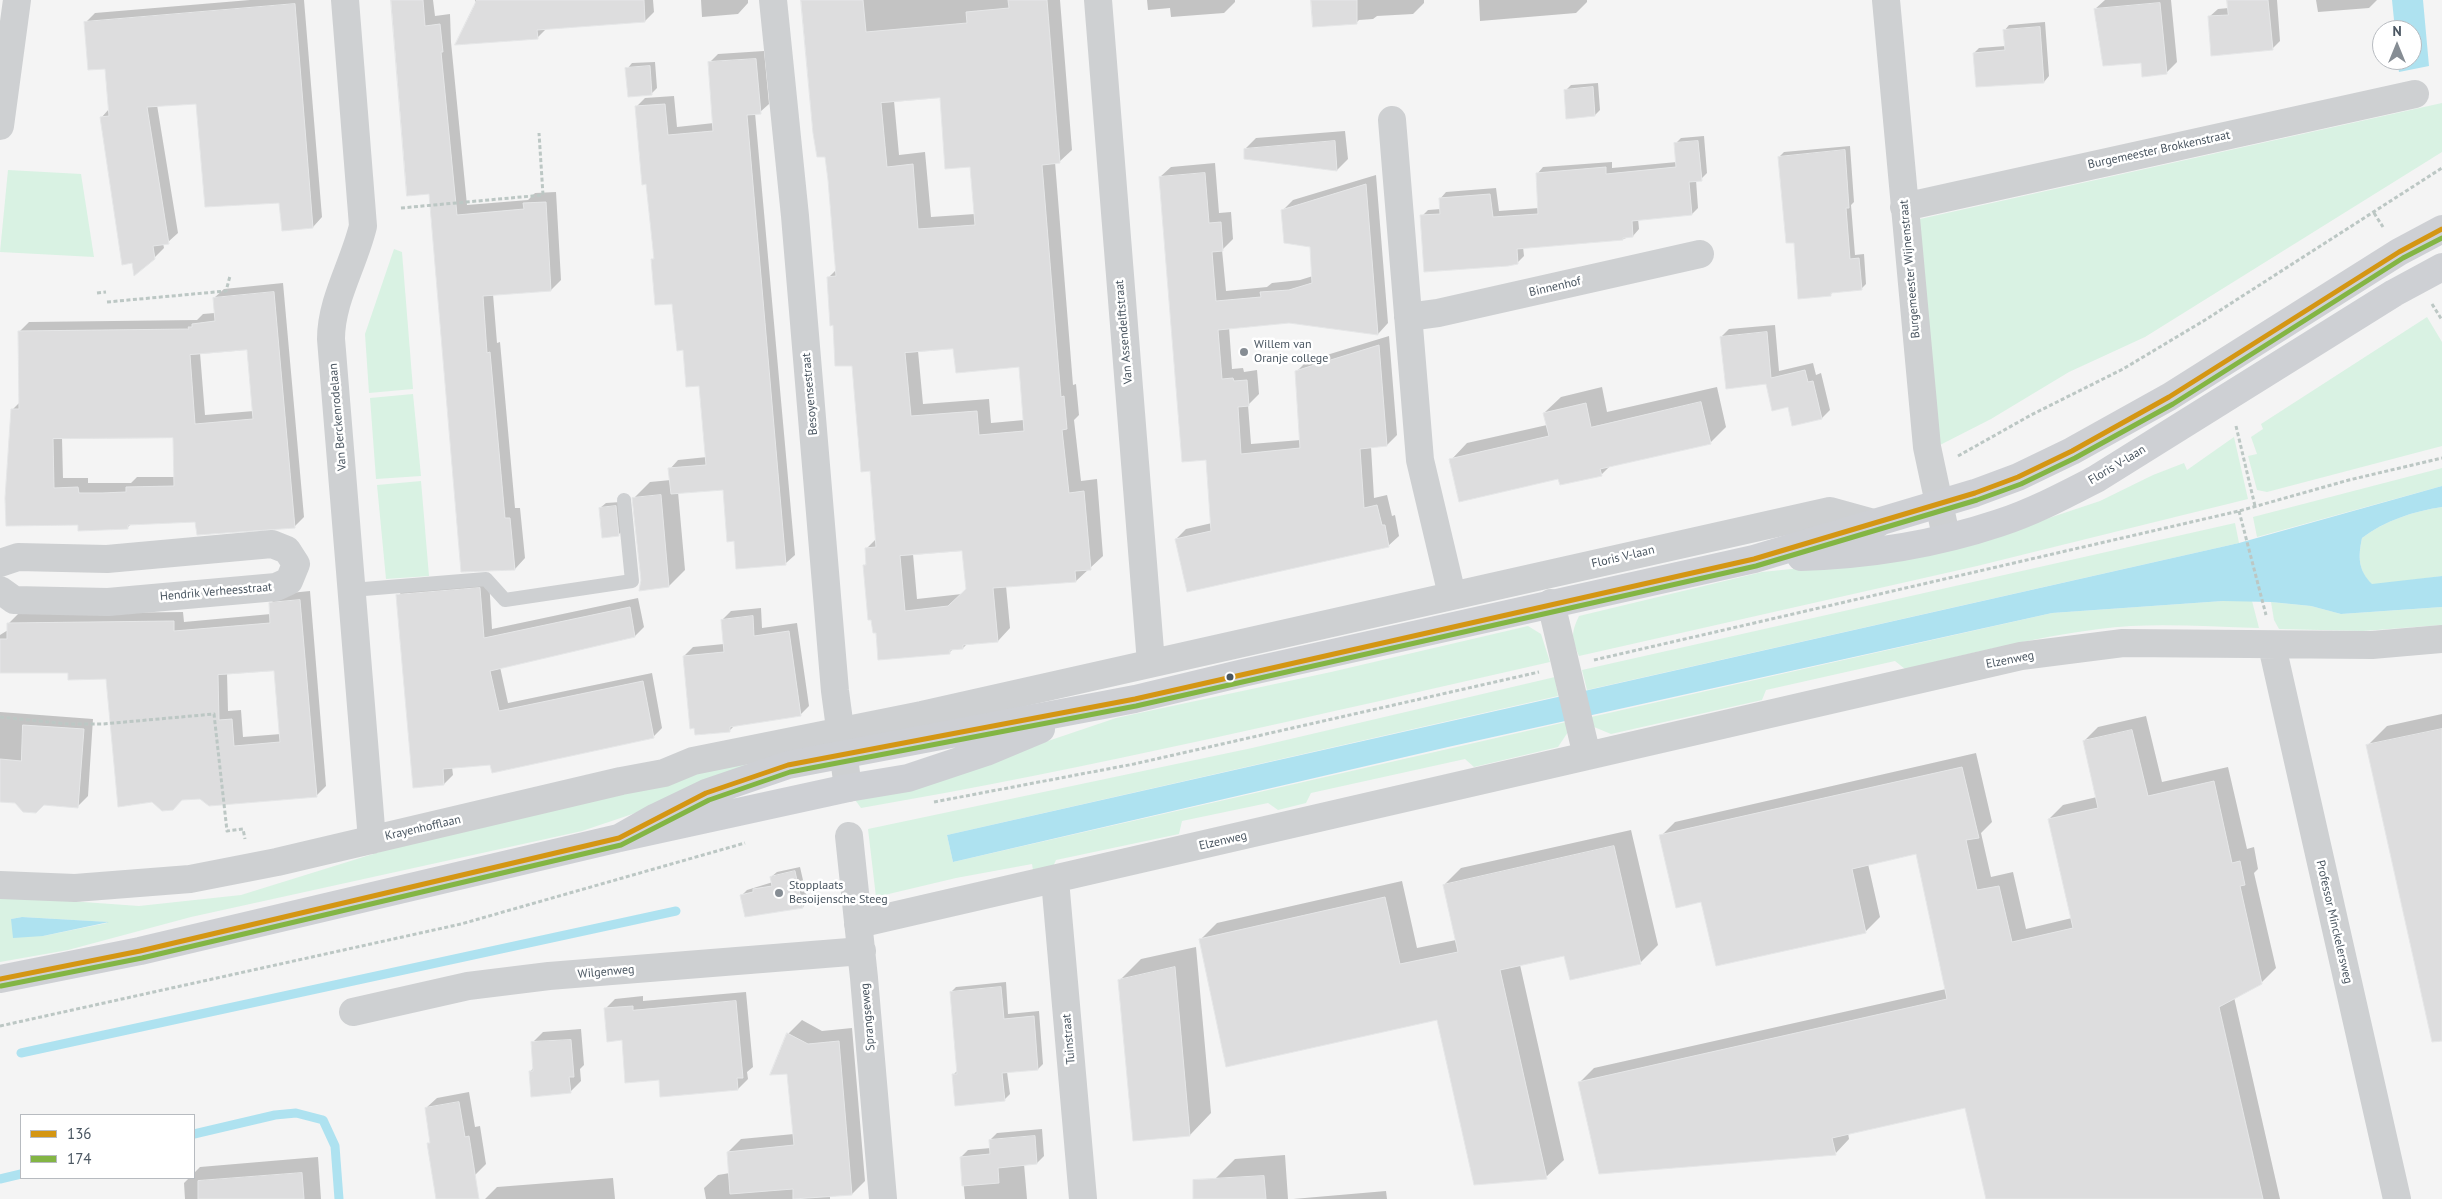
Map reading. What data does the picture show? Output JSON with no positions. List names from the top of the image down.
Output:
{
  "streets": {
    "street": [
      "Burgemeester Brokkenstraat",
      "Burgemeester Wijnenstraat",
      "Binnenhof",
      "Van Assendelftstraat",
      "Besoyensestraat",
      "Van Berckenrodelaan",
      "Floris V-laan",
      "Hendrik Verheesstraat",
      "Elzenweg",
      "Krayenhofflaan",
      "Professor Minckelersweg",
      "Wilgenweg",
      "Sprangseweg",
      "Tuinstraat"
    ]
  },
  "crossings": [
    ["Burgemeester Brokkenstraat", "Burgemeester Wijnenstraat"],
    ["Burgemeester Wijnenstraat", "Floris V-laan"],
    ["Van Assendelftstraat", "Floris V-laan"],
    ["Besoyensestraat", "Floris V-laan"],
    ["Besoyensestraat", "Krayenhofflaan"],
    ["Van Berckenrodelaan", "Krayenhofflaan"],
    ["Floris V-laan", "Krayenhofflaan"],
    ["Elzenweg", "Professor Minckelersweg"],
    ["Elzenweg", "Sprangseweg"],
    ["Elzenweg", "Tuinstraat"],
    ["Wilgenweg", "Sprangseweg"]
  ],
  "places": ["Willem van Oranje college", "Stopplaats Besoijensche Steeg"],
  "lines": ["transit line 136", "transit line 174"],
  "legend": ["136", "174"],
  "north": "top"
}
